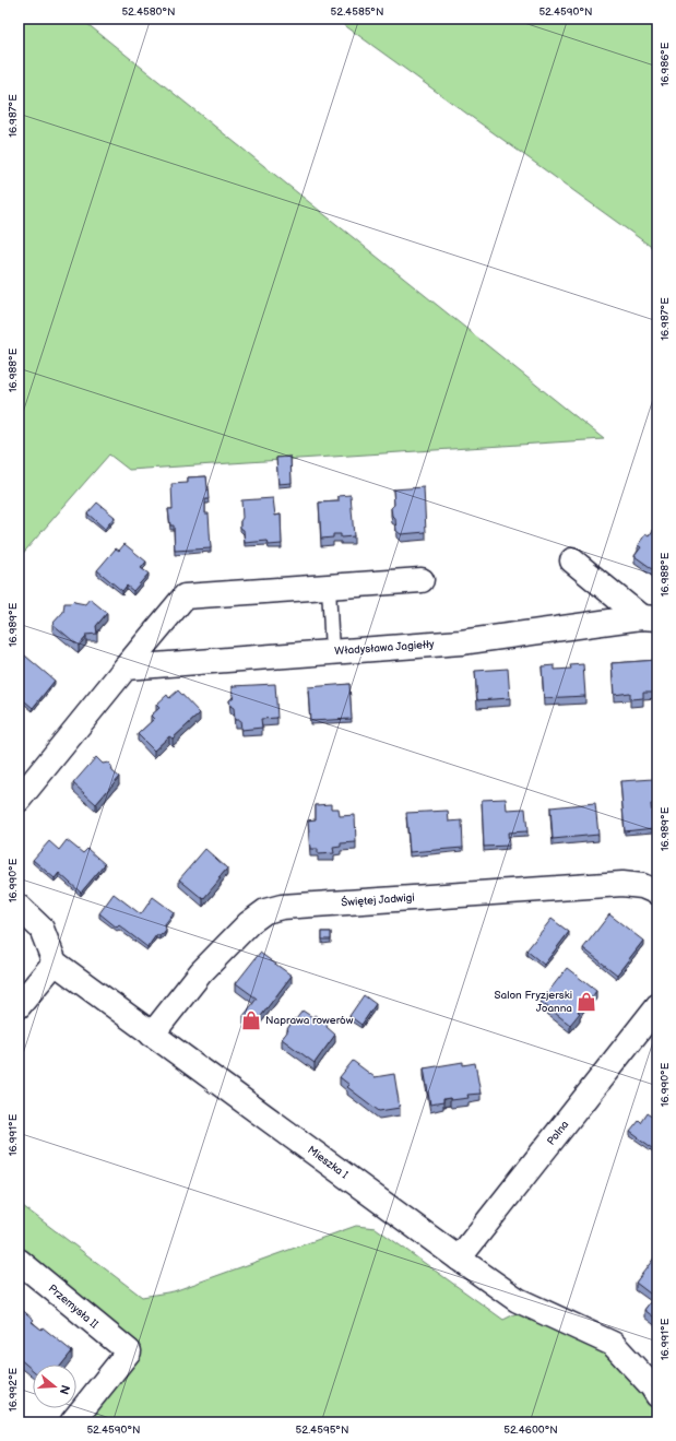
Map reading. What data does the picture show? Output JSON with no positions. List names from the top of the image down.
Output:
{
  "streets": {
    "street": [
      "Władysława Jagiełły",
      "Świętej Jadwigi",
      "Polna",
      "Mieszka I",
      "Przemysła II"
    ]
  },
  "crossings": [
    ["Świętej Jadwigi", "Mieszka I"],
    ["Polna", "Mieszka I"]
  ],
  "places": {
    "shop": ["Salon Fryzjerski Joanna", "Naprawa rowerów"]
  },
  "north": "right",
  "coordinates": [
    "52.4580°N",
    "52.4585°N",
    "52.4590°N",
    "16.986°E",
    "16.987°E",
    "16.988°E",
    "16.989°E",
    "16.990°E",
    "16.991°E",
    "16.992°E",
    "52.4595°N",
    "52.4600°N"
  ]
}
